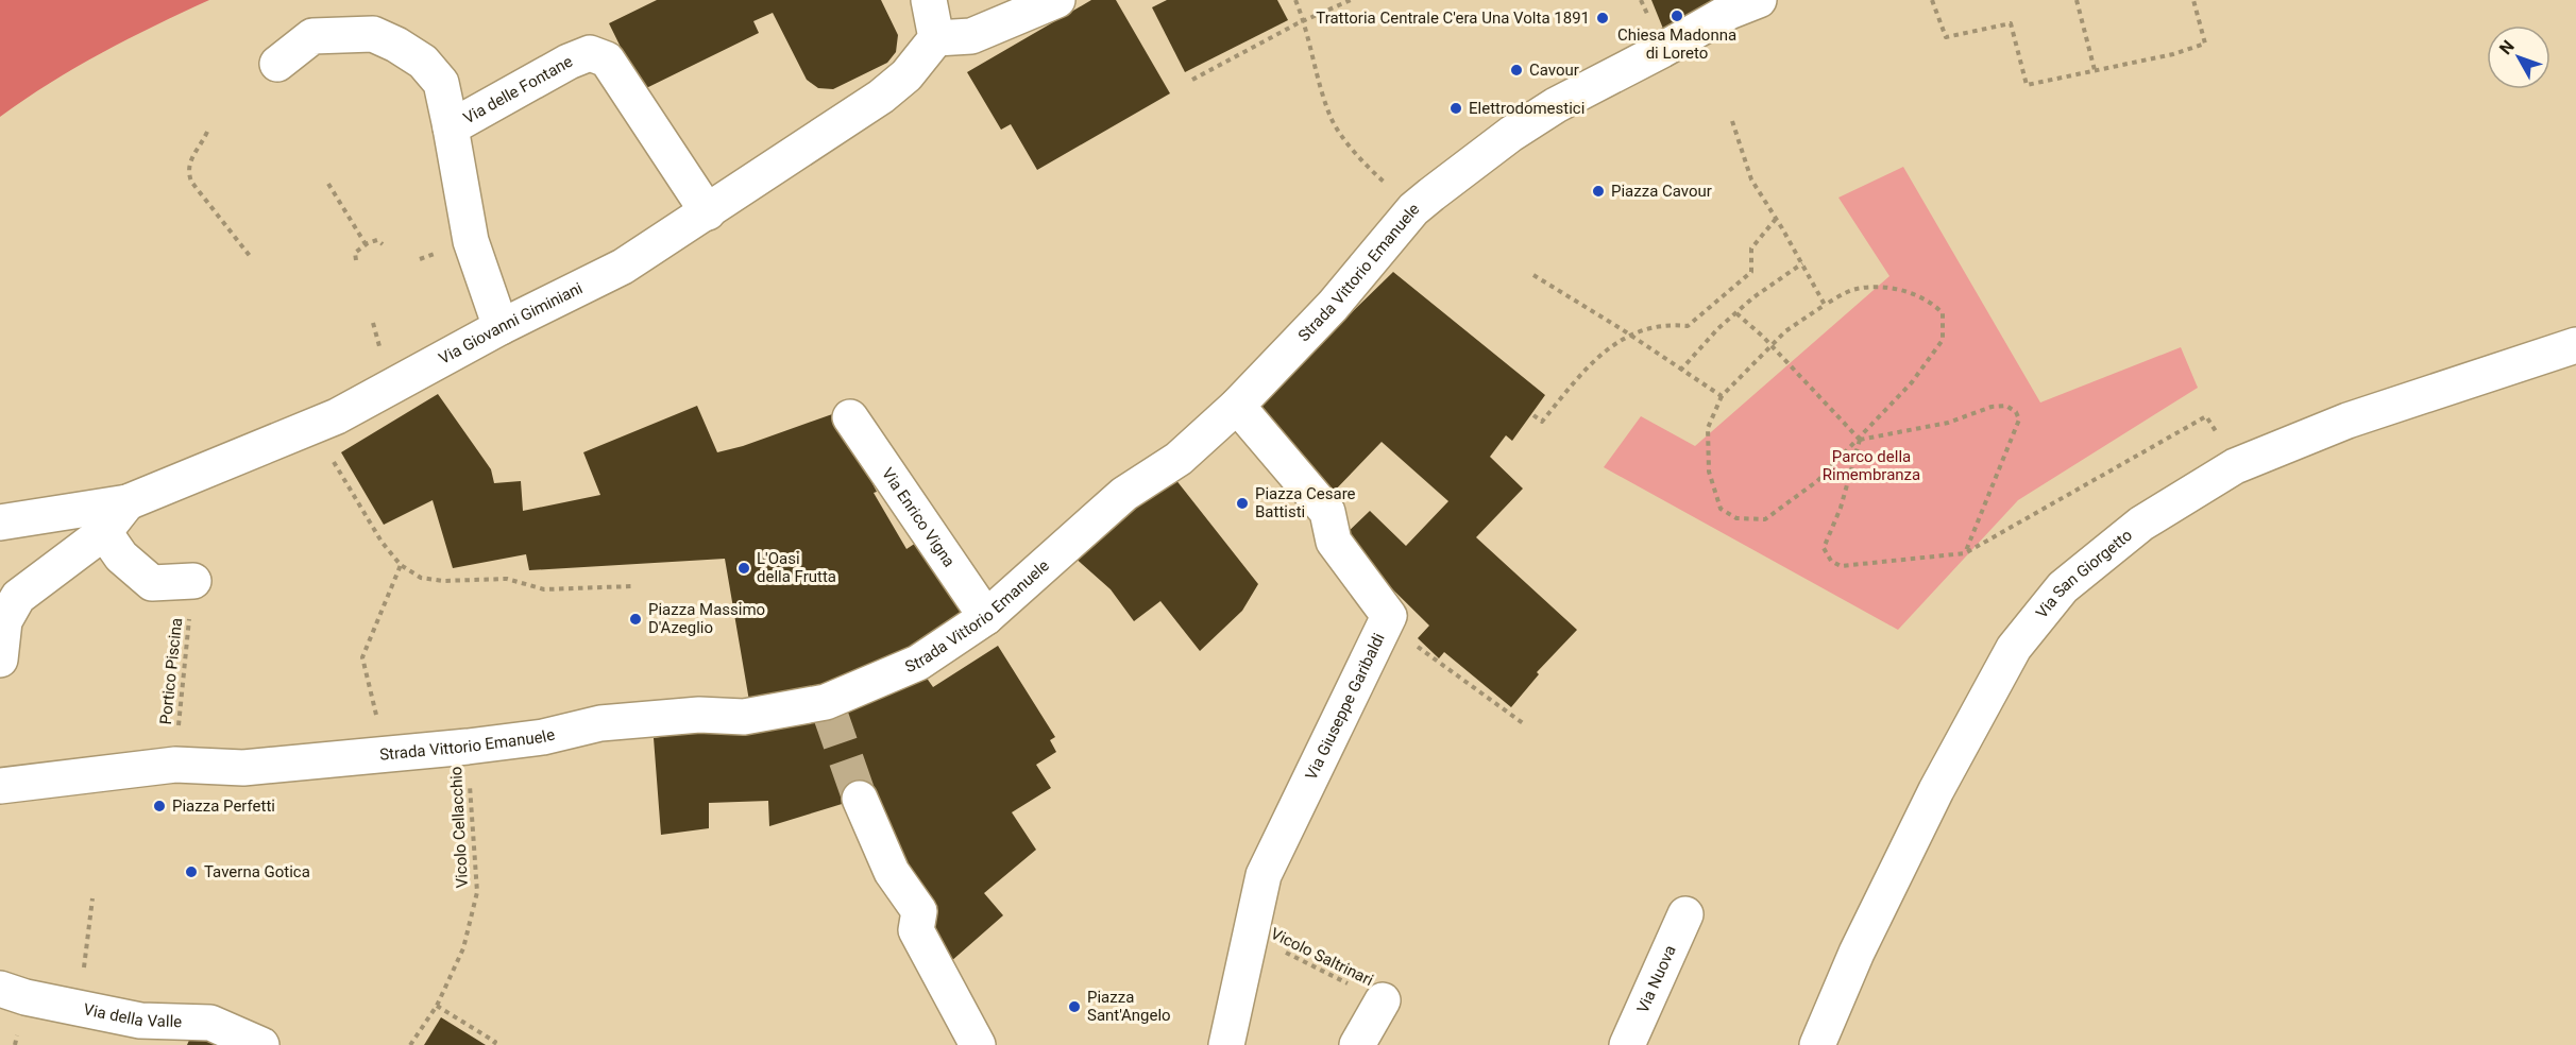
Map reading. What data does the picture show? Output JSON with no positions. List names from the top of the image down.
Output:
{
  "streets": {
    "street": [
      "Via delle Fontane",
      "Strada Vittorio Emanuele",
      "Via Giovanni Giminiani",
      "Via Enrico Vigna",
      "Via San Giorgetto",
      "Via Giuseppe Garibaldi",
      "Via Nuova",
      "Via della Valle"
    ],
    "path": ["Portico Piscina", "Vicolo Cellacchio", "Vicolo Saltrinari"]
  },
  "crossings": [
    ["Via delle Fontane", "Via Giovanni Giminiani"],
    ["Strada Vittorio Emanuele", "Via Enrico Vigna"],
    ["Strada Vittorio Emanuele", "Portico Piscina"],
    ["Strada Vittorio Emanuele", "Via Giuseppe Garibaldi"],
    ["Strada Vittorio Emanuele", "Vicolo Cellacchio"],
    ["Via Giuseppe Garibaldi", "Vicolo Saltrinari"]
  ],
  "parks": ["Parco della Rimembranza"],
  "places": [
    "Chiesa Madonna di Loreto",
    "Trattoria Centrale C'era Una Volta 1891",
    "Cavour",
    "Elettrodomestici",
    "Piazza Cavour",
    "Piazza Cesare Battisti",
    "L'Oasi della Frutta",
    "Piazza Massimo D'Azeglio",
    "Piazza Perfetti",
    "Taverna Gotica",
    "Piazza Sant'Angelo"
  ],
  "north": "top left"
}
